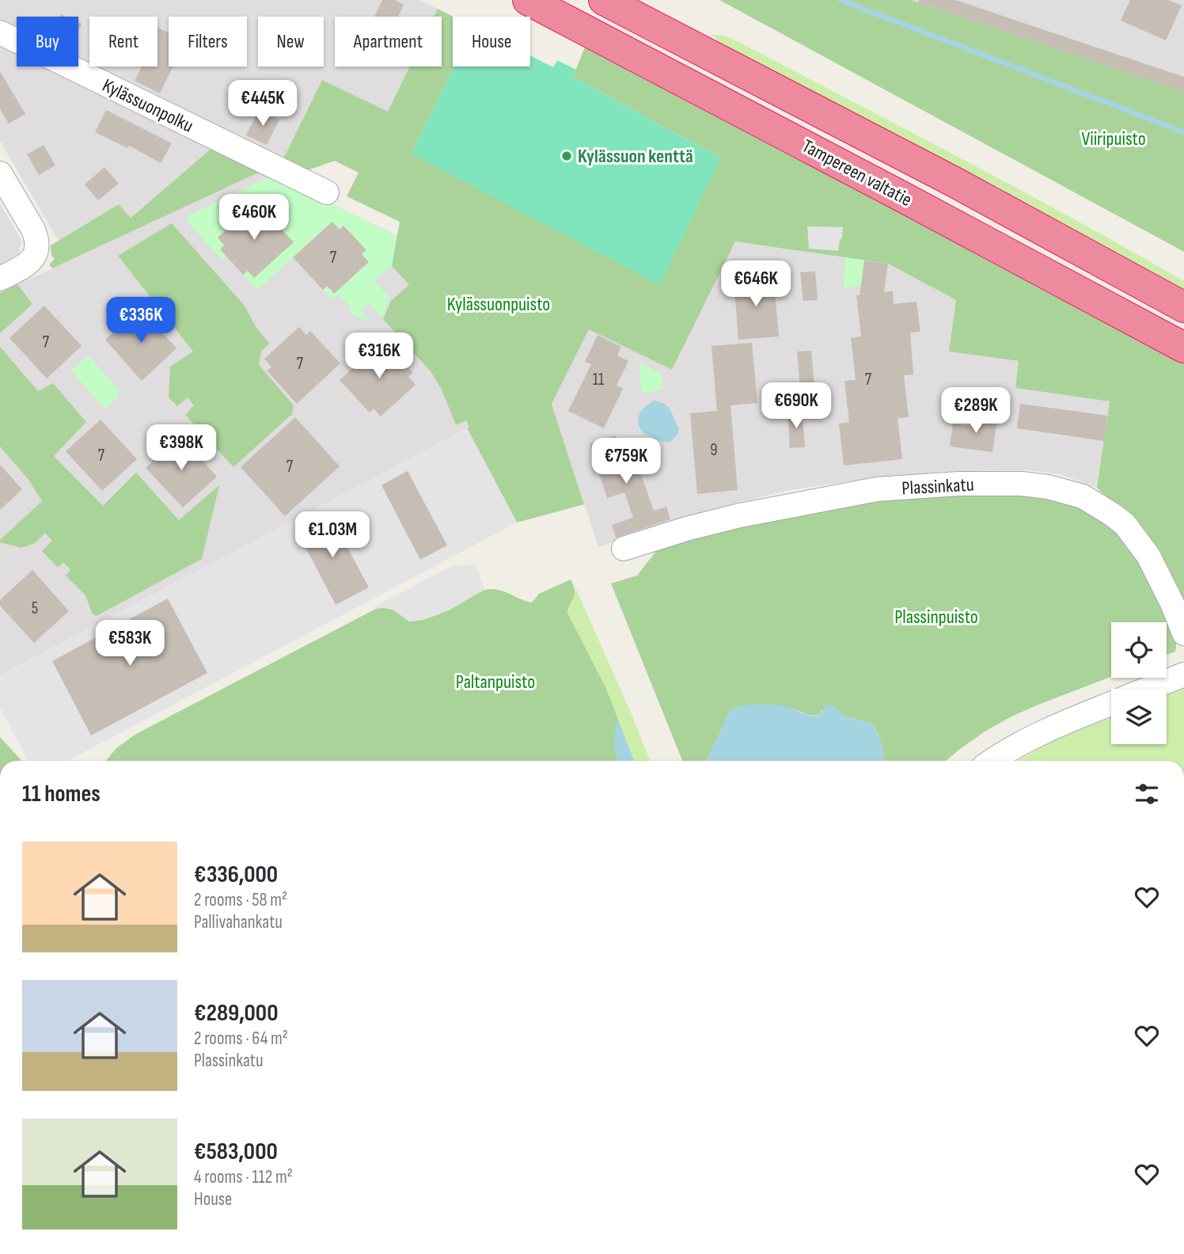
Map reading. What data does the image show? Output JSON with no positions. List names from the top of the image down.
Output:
{
  "streets": {
    "highway": ["Tampereen valtatie"],
    "street": ["Kylässuonpolku", "Plassinkatu"]
  },
  "parks": [
    "Viiripuisto",
    "Kylässuonpuisto",
    "Plassinpuisto",
    "Paltanpuisto"
  ],
  "places": ["Kylässuon kenttä"],
  "house_numbers": [
    "7",
    "7",
    "7",
    "11",
    "7",
    "9",
    "7",
    "7",
    "5"
  ],
  "page": {
    "chip": [
      "Buy",
      "Rent",
      "Filters",
      "New",
      "Apartment",
      "House"
    ],
    "price": [
      "€445K",
      "€460K",
      "€646K",
      "€336K",
      "€316K",
      "€690K",
      "€289K",
      "€398K",
      "€759K",
      "€1.03M",
      "€583K"
    ],
    "heading": "11 homes",
    "list": [
      {
        "name": "€336,000",
        "note": "2 rooms · 58 m² · Pallivahankatu"
      },
      {
        "name": "€289,000",
        "note": "2 rooms · 64 m² · Plassinkatu"
      },
      {
        "name": "€583,000",
        "note": "4 rooms · 112 m² · House"
      }
    ]
  }
}
